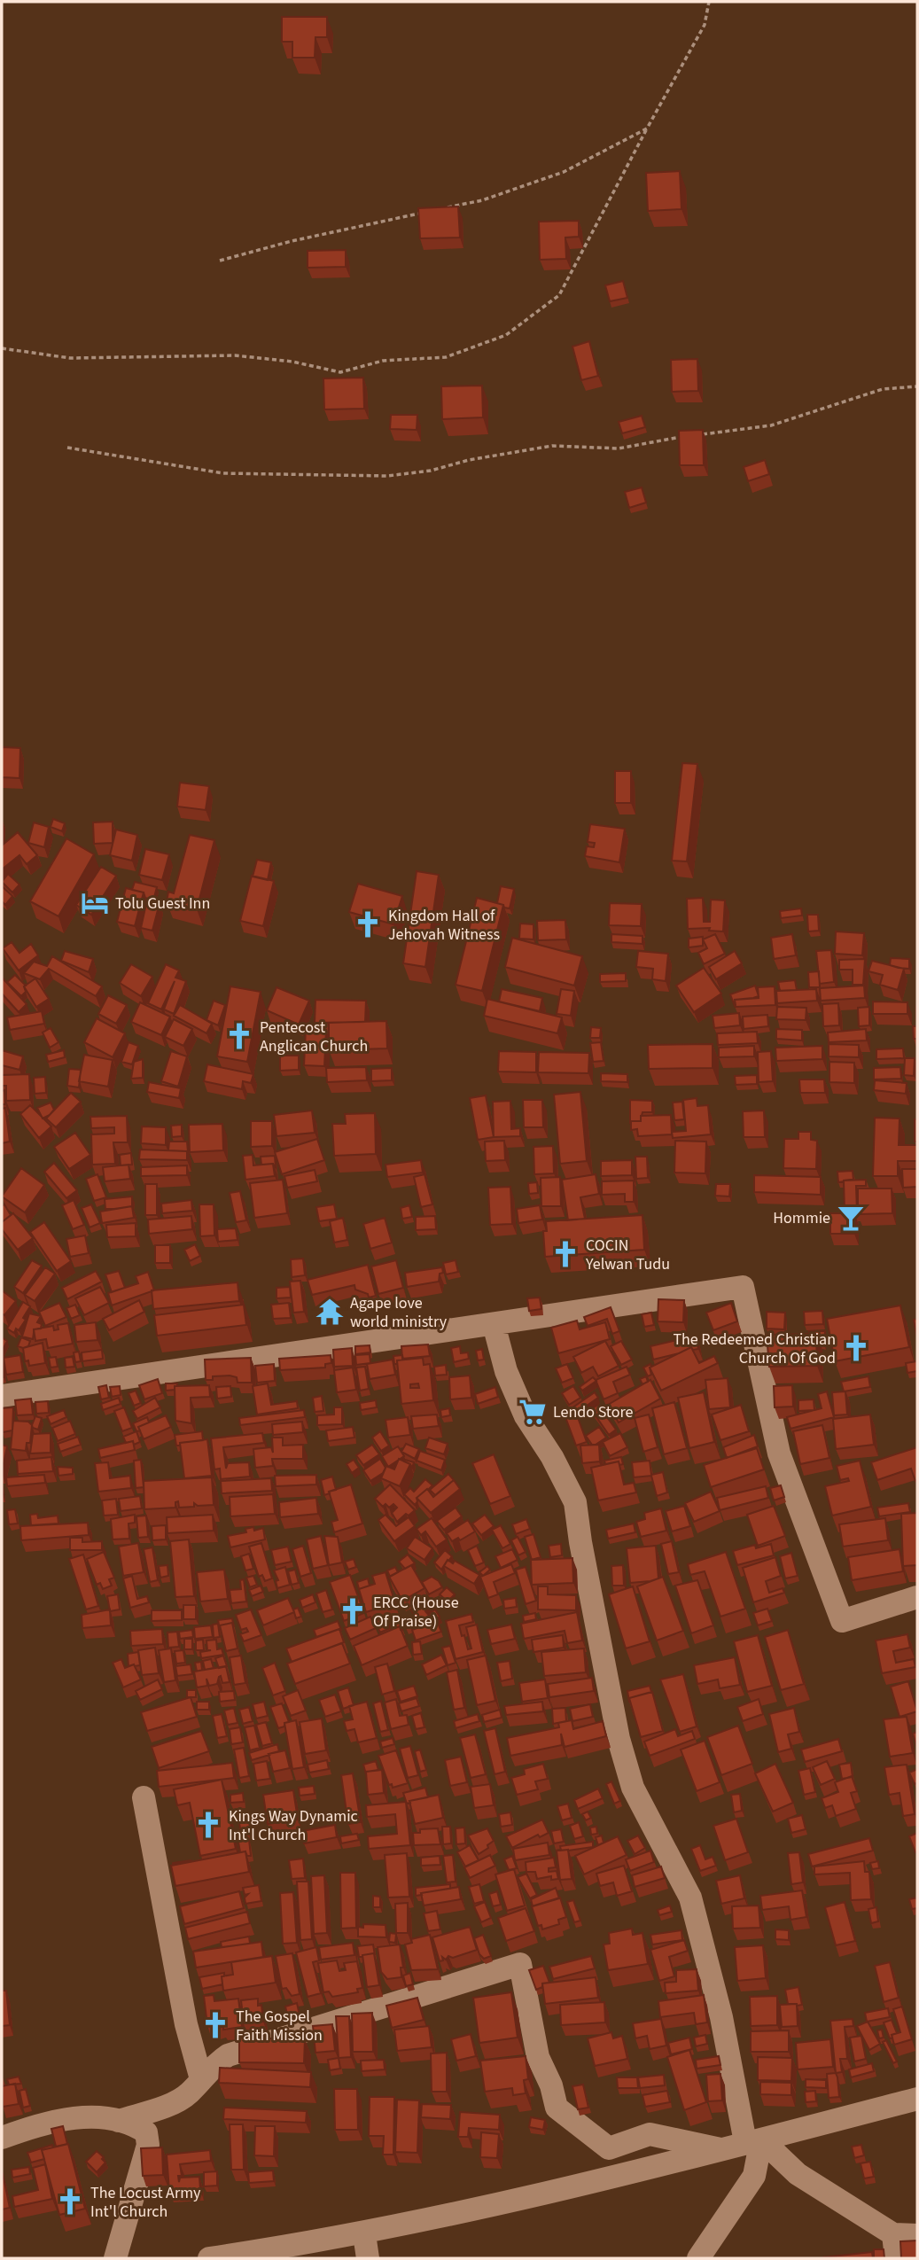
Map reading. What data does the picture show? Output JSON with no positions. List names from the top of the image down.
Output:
{
  "places": {
    "hotel": ["Tolu Guest Inn"],
    "church": [
      "Kingdom Hall of Jehovah Witness",
      "Pentecost Anglican Church",
      "COCIN Yelwan Tudu",
      "The Redeemed Christian Church Of God",
      "ERCC (House Of Praise)",
      "Kings Way Dynamic Int'l Church",
      "The Gospel Faith Mission",
      "The Locust Army Int'l Church"
    ],
    "bar": ["Hommie"],
    "temple": ["Agape love world ministry"],
    "supermarket": ["Lendo Store"]
  }
}
